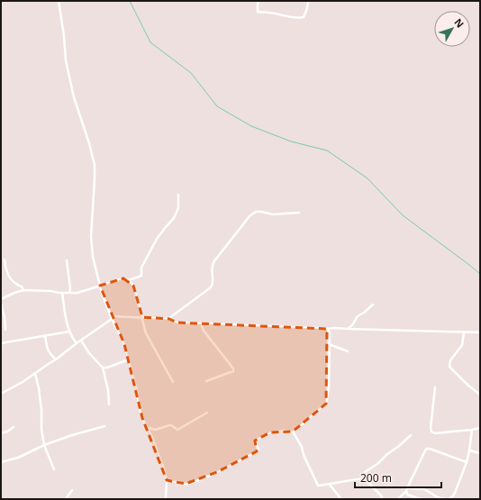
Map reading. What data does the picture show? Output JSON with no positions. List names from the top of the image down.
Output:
{
  "scale_bar": "200 m",
  "north": "top right"
}
